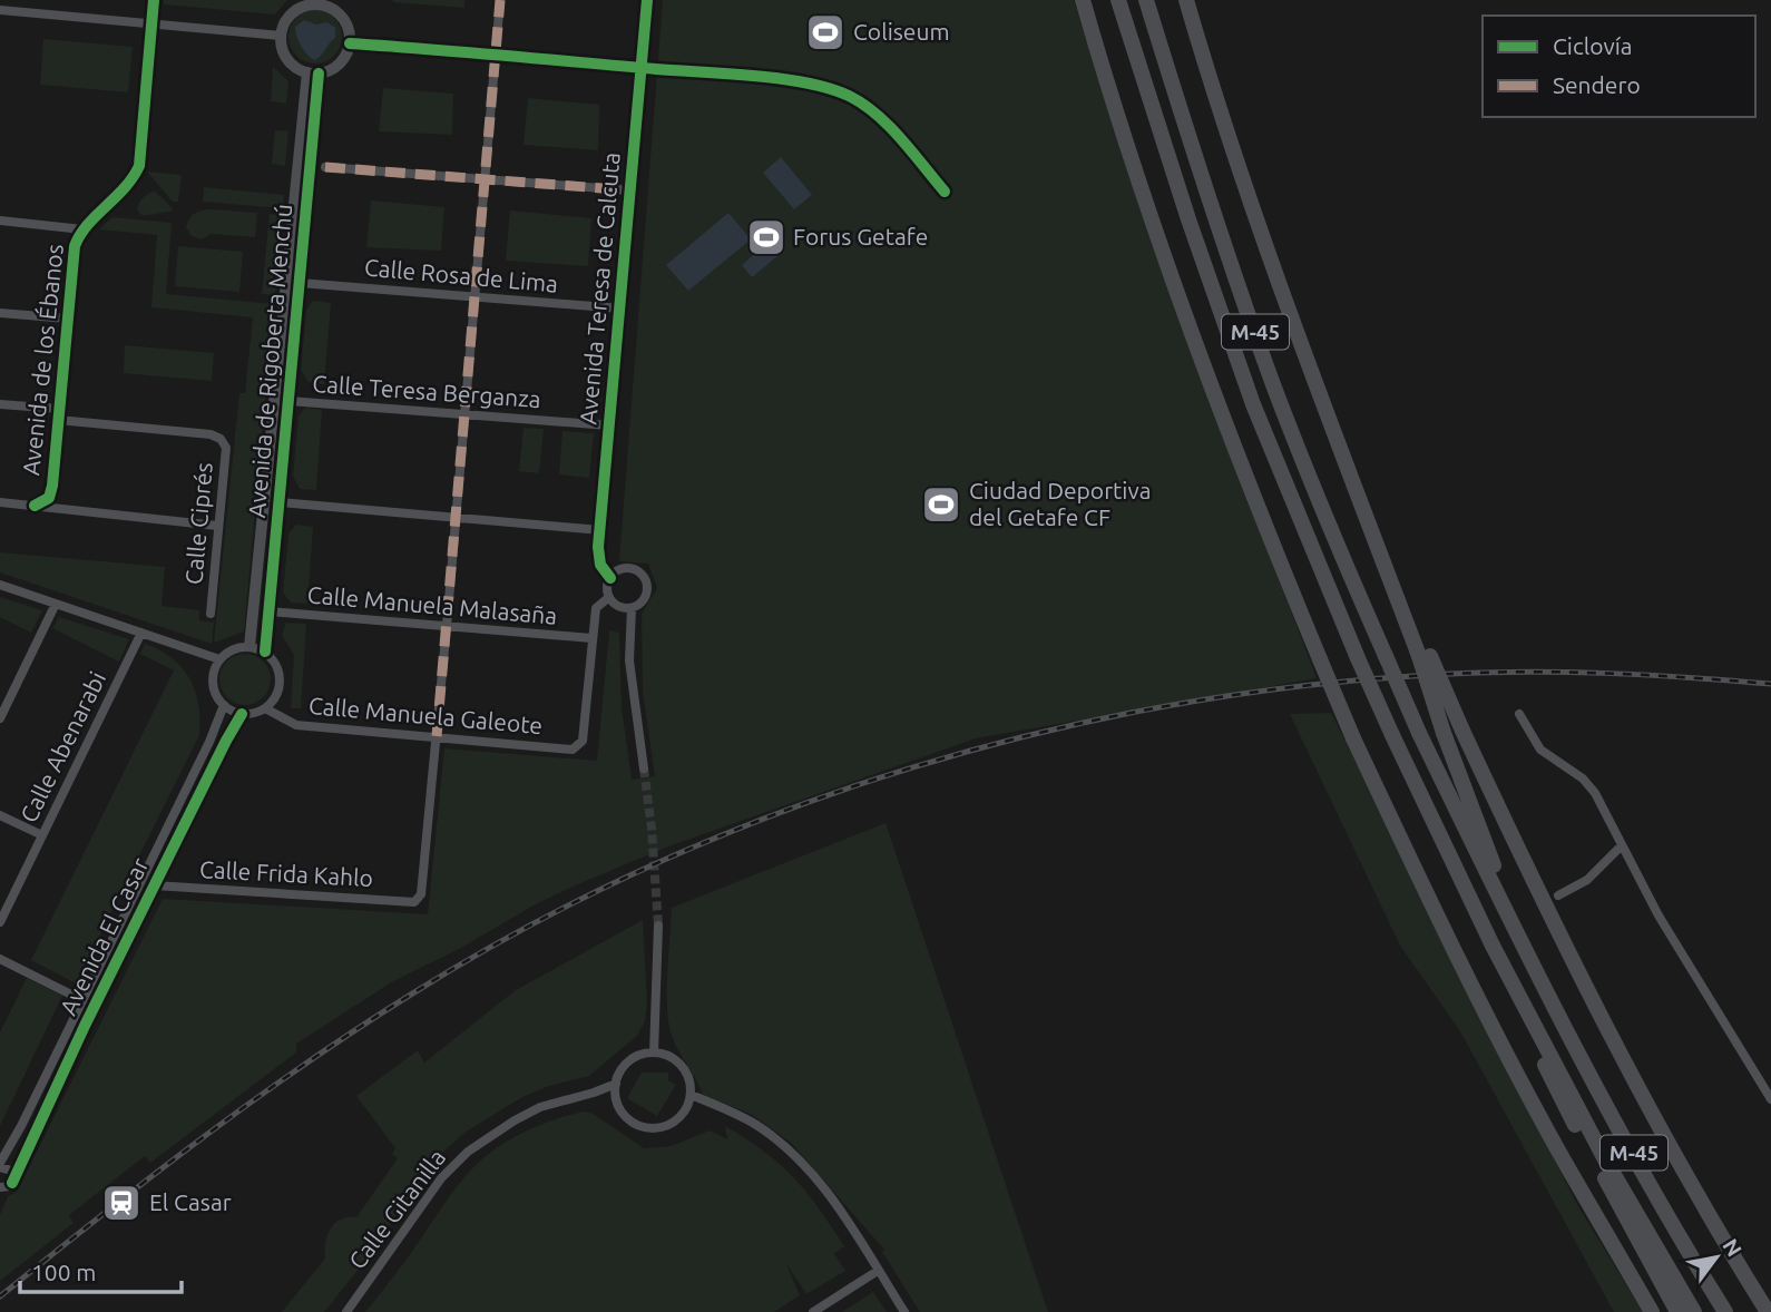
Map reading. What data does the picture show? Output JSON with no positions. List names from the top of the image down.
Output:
{
  "streets": {
    "highway": ["M-45"],
    "street": [
      "Calle Rosa de Lima",
      "Avenida Teresa de Calcuta",
      "Avenida de los Ébanos",
      "Avenida de Rigoberta Menchú",
      "Calle Teresa Berganza",
      "Calle Ciprés",
      "Calle Manuela Malasaña",
      "Calle Manuela Galeote",
      "Calle Abenarabi",
      "Calle Frida Kahlo",
      "Avenida El Casar",
      "Calle Gitanilla"
    ]
  },
  "crossings": [
    ["Calle Rosa de Lima", "Avenida Teresa de Calcuta"],
    ["Calle Rosa de Lima", "Avenida de Rigoberta Menchú"],
    ["Avenida Teresa de Calcuta", "Calle Teresa Berganza"],
    ["Avenida de los Ébanos", "Calle Ciprés"],
    ["Avenida de Rigoberta Menchú", "Calle Teresa Berganza"],
    ["Avenida de Rigoberta Menchú", "Calle Manuela Malasaña"],
    ["Avenida de Rigoberta Menchú", "Calle Manuela Galeote"],
    ["Avenida de Rigoberta Menchú", "Avenida El Casar"],
    ["Calle Manuela Malasaña", "Calle Manuela Galeote"],
    ["Calle Manuela Galeote", "Calle Frida Kahlo"],
    ["Calle Manuela Galeote", "Avenida El Casar"],
    ["Calle Frida Kahlo", "Avenida El Casar"]
  ],
  "places": {
    "sports": ["Coliseum", "Forus Getafe", "Ciudad Deportiva del Getafe CF"],
    "station": ["El Casar"]
  },
  "legend": ["Ciclovía", "Sendero"],
  "scale_bar": "100 m",
  "north": "top right"
}
